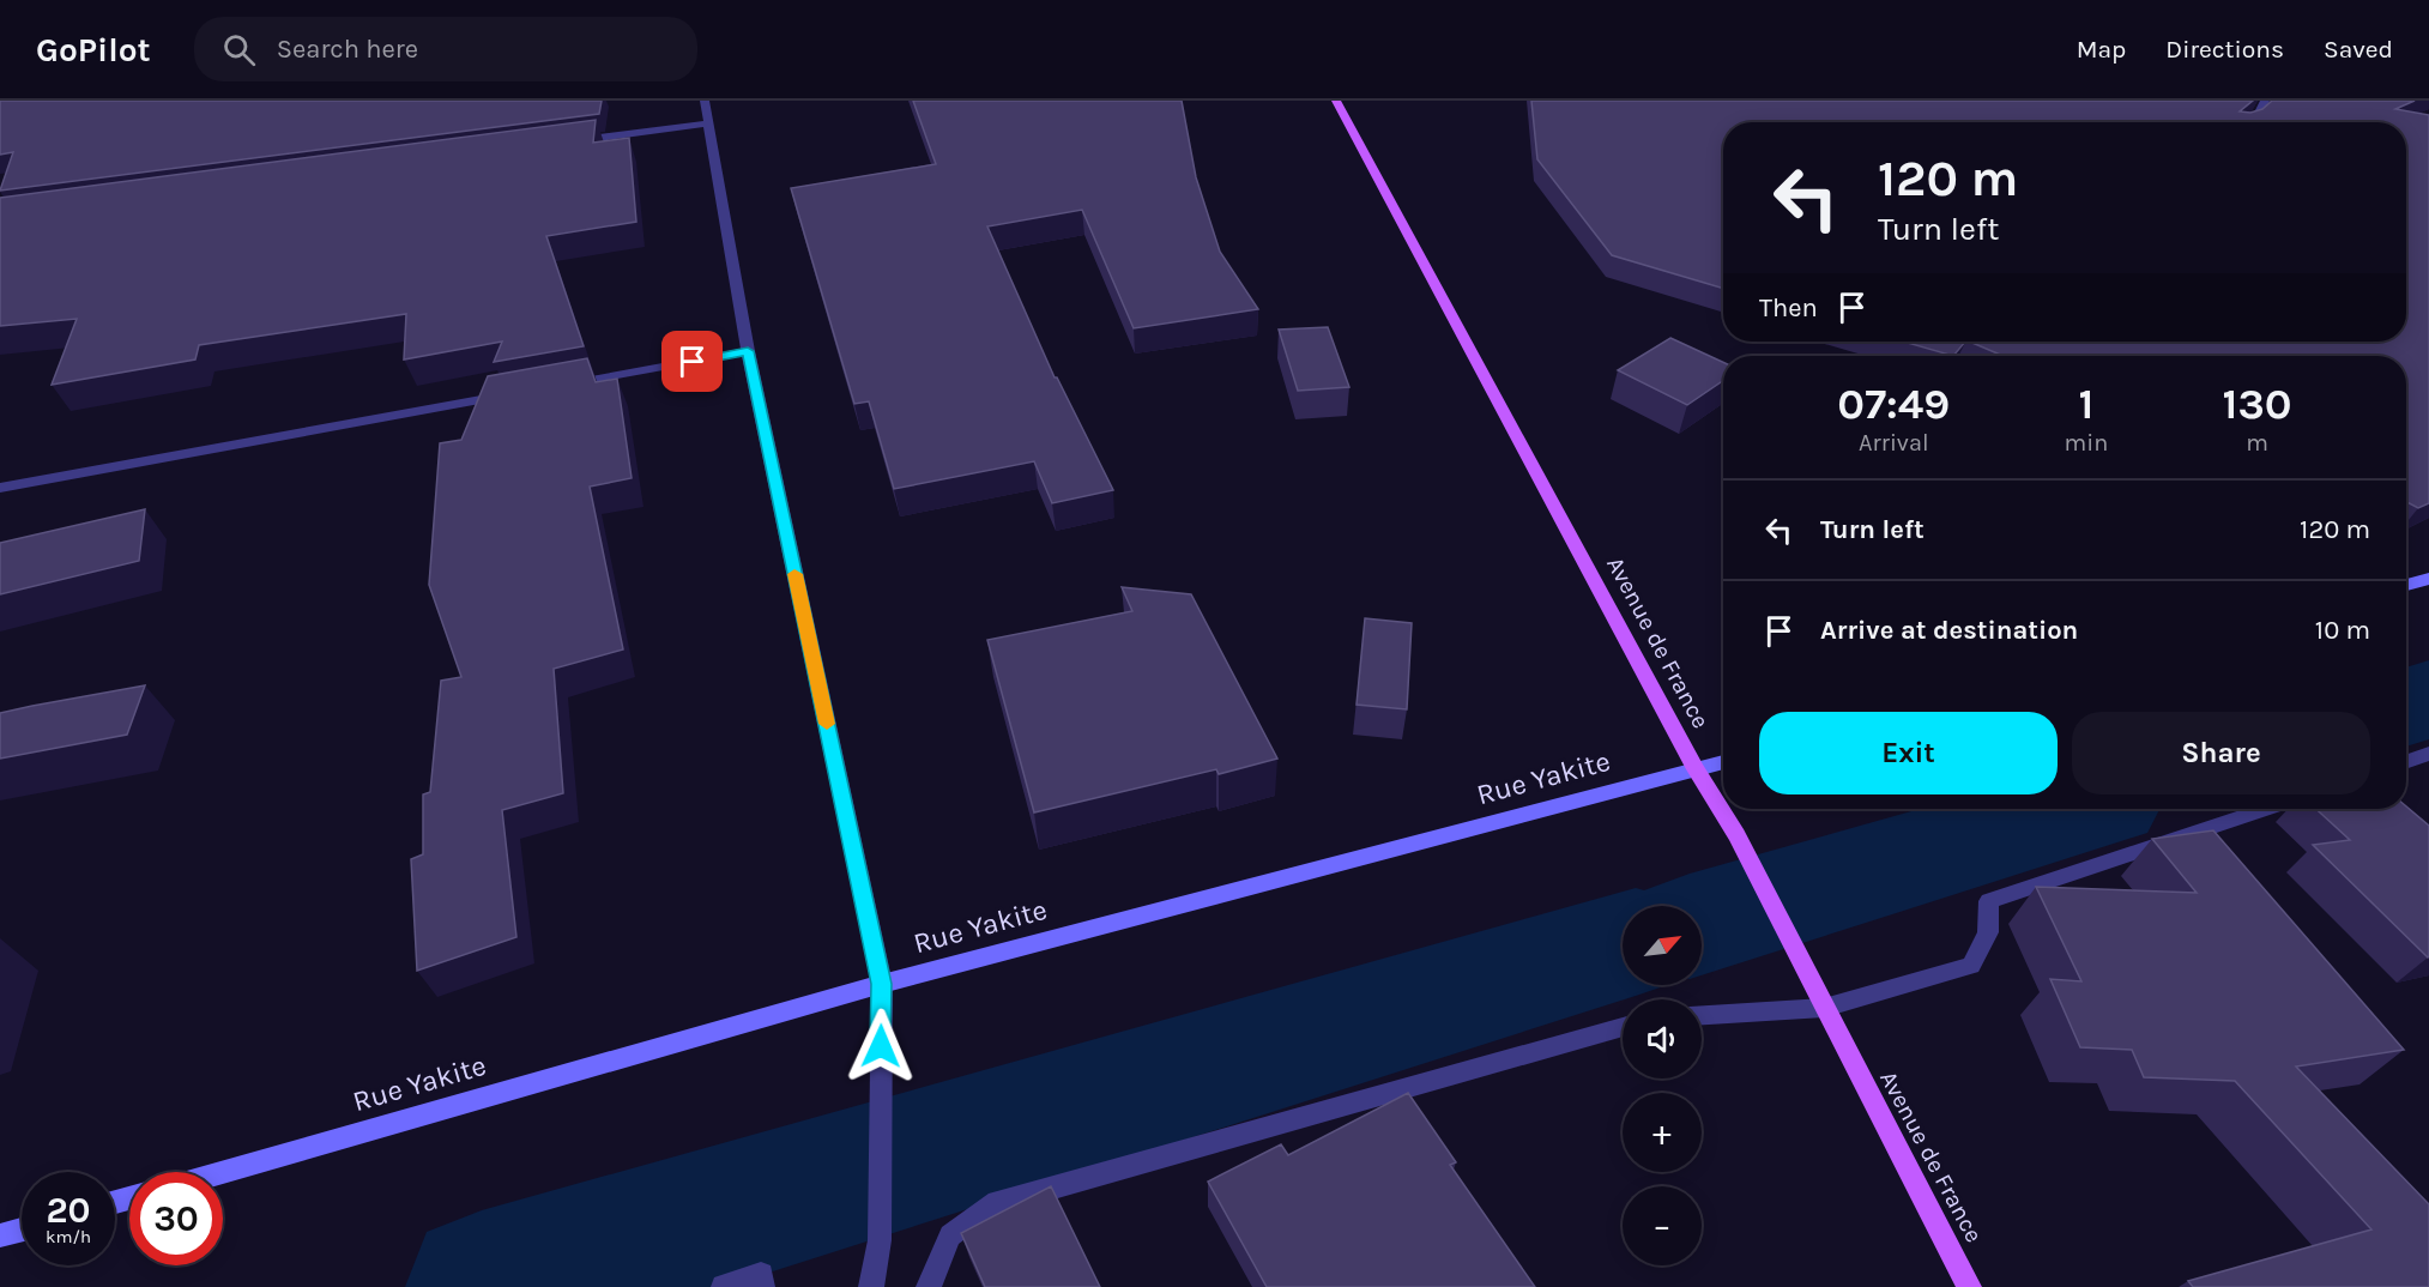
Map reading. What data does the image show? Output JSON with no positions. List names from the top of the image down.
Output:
{
  "streets": {
    "main road": ["Avenue de France", "Rue Yakite"]
  },
  "crossings": [
    ["Avenue de France", "Rue Yakite"]
  ],
  "north": "top right",
  "page": {
    "header": "GoPilot",
    "search": "Search here",
    "nav": ["Map", "Directions", "Saved"],
    "turn": ["120 m", "Turn left"],
    "then": "Then",
    "eta": [
      "07:49",
      "Arrival",
      "1",
      "min",
      "130",
      "m"
    ],
    "list": [
      {
        "name": "Turn left",
        "value": "120 m"
      },
      {
        "name": "Arrive at destination",
        "value": "10 m"
      }
    ],
    "buttons": ["Exit", "Share"],
    "map_buttons": ["+", "−"],
    "speed": "20 km/h",
    "limit": "30"
  }
}
